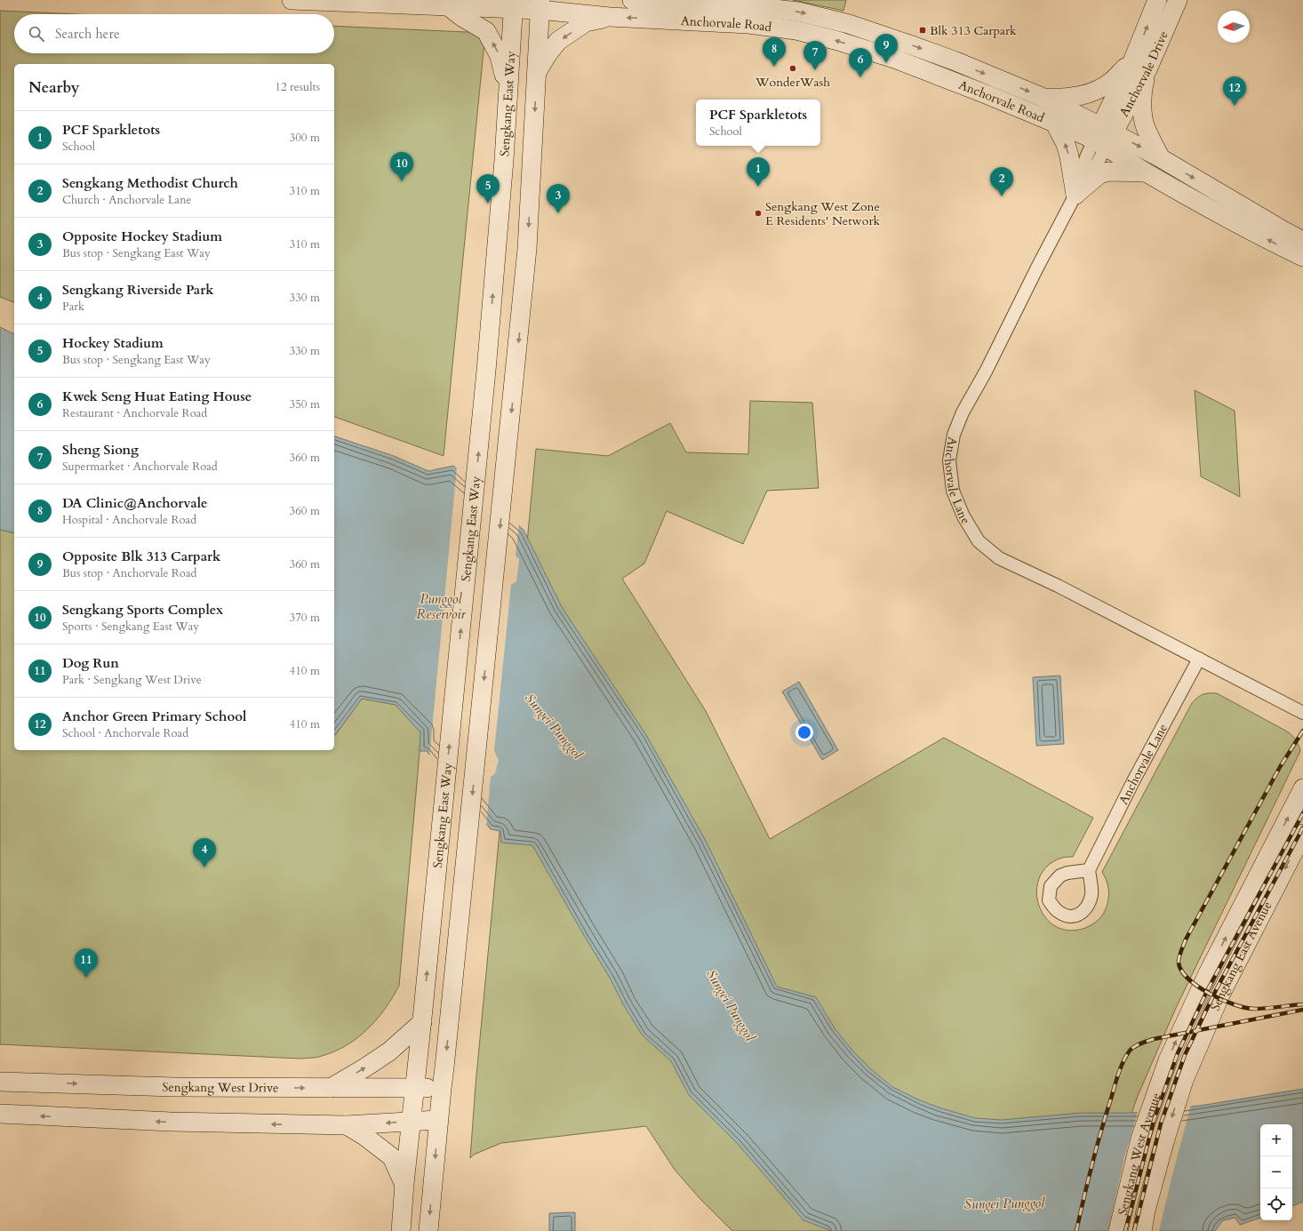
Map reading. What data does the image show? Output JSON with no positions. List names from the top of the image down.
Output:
{
  "streets": {
    "main road": [
      "Anchorvale Road",
      "Anchorvale Drive",
      "Sengkang East Way",
      "Sengkang East Avenue",
      "Sengkang West Drive",
      "Sengkang West Avenue"
    ],
    "street": ["Anchorvale Lane"]
  },
  "crossings": [
    ["Anchorvale Road", "Anchorvale Drive"],
    ["Anchorvale Road", "Sengkang East Way"],
    ["Anchorvale Road", "Anchorvale Lane"],
    ["Anchorvale Drive", "Anchorvale Lane"],
    ["Sengkang East Way", "Sengkang West Drive"],
    ["Sengkang East Avenue", "Sengkang West Avenue"]
  ],
  "water": ["Punggol Reservoir", "Sungei Punggol"],
  "places": {
    "transit": ["Blk 313 Carpark"],
    "other": ["WonderWash", "Sengkang West Zone E Residents' Network"]
  },
  "north": "left",
  "page": {
    "search": "Search here",
    "pins": [
      "9",
      "8",
      "7",
      "6",
      "12",
      "10",
      "1",
      "2",
      "5",
      "3",
      "4",
      "11"
    ],
    "heading": ["Nearby", "12 results"],
    "popup": ["PCF Sparkletots", "School"],
    "list": [
      {
        "mark": "1",
        "name": "PCF Sparkletots",
        "note": "School",
        "value": "300 m"
      },
      {
        "mark": "2",
        "name": "Sengkang Methodist Church",
        "note": "Church · Anchorvale Lane",
        "value": "310 m"
      },
      {
        "mark": "3",
        "name": "Opposite Hockey Stadium",
        "note": "Bus stop · Sengkang East Way",
        "value": "310 m"
      },
      {
        "mark": "4",
        "name": "Sengkang Riverside Park",
        "note": "Park",
        "value": "330 m"
      },
      {
        "mark": "5",
        "name": "Hockey Stadium",
        "note": "Bus stop · Sengkang East Way",
        "value": "330 m"
      },
      {
        "mark": "6",
        "name": "Kwek Seng Huat Eating House",
        "note": "Restaurant · Anchorvale Road",
        "value": "350 m"
      },
      {
        "mark": "7",
        "name": "Sheng Siong",
        "note": "Supermarket · Anchorvale Road",
        "value": "360 m"
      },
      {
        "mark": "8",
        "name": "DA Clinic@Anchorvale",
        "note": "Hospital · Anchorvale Road",
        "value": "360 m"
      },
      {
        "mark": "9",
        "name": "Opposite Blk 313 Carpark",
        "note": "Bus stop · Anchorvale Road",
        "value": "360 m"
      },
      {
        "mark": "10",
        "name": "Sengkang Sports Complex",
        "note": "Sports · Sengkang East Way",
        "value": "370 m"
      },
      {
        "mark": "11",
        "name": "Dog Run",
        "note": "Park · Sengkang West Drive",
        "value": "410 m"
      },
      {
        "mark": "12",
        "name": "Anchor Green Primary School",
        "note": "School · Anchorvale Road",
        "value": "410 m"
      }
    ],
    "map_buttons": ["+", "−"]
  }
}
